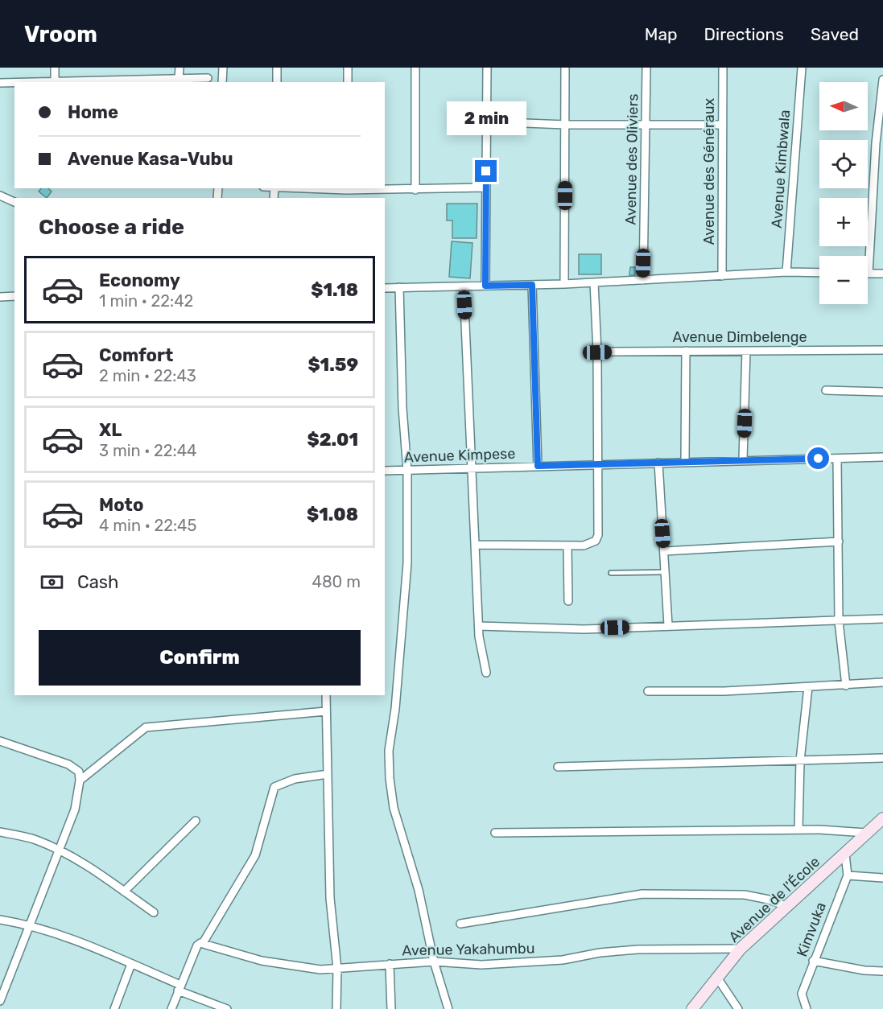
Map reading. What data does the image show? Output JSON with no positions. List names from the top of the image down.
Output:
{
  "streets": {
    "main road": ["Avenue de l'École"],
    "street": [
      "Avenue des Oliviers",
      "Avenue Kimbwala",
      "Avenue des Généraux",
      "Avenue Dimbelenge",
      "Avenue Kimpese",
      "Kimvuka",
      "Avenue Yakahumbu"
    ]
  },
  "crossings": [
    ["Avenue de l'École", "Avenue Yakahumbu"]
  ],
  "north": "left",
  "page": {
    "header": "Vroom",
    "nav": ["Map", "Directions", "Saved"],
    "map_buttons": ["+", "−"],
    "banner": ["Home", "Avenue Kasa-Vubu"],
    "bubble": "2 min",
    "heading": "Choose a ride",
    "list": [
      {
        "name": "Economy",
        "note": "1 min · 22:42",
        "value": "$1.18"
      },
      {
        "name": "Comfort",
        "note": "2 min · 22:43",
        "value": "$1.59"
      },
      {
        "name": "XL",
        "note": "3 min · 22:44",
        "value": "$2.01"
      },
      {
        "name": "Moto",
        "note": "4 min · 22:45",
        "value": "$1.08"
      }
    ],
    "pay": ["Cash", "480 m"],
    "buttons": "Confirm"
  }
}
